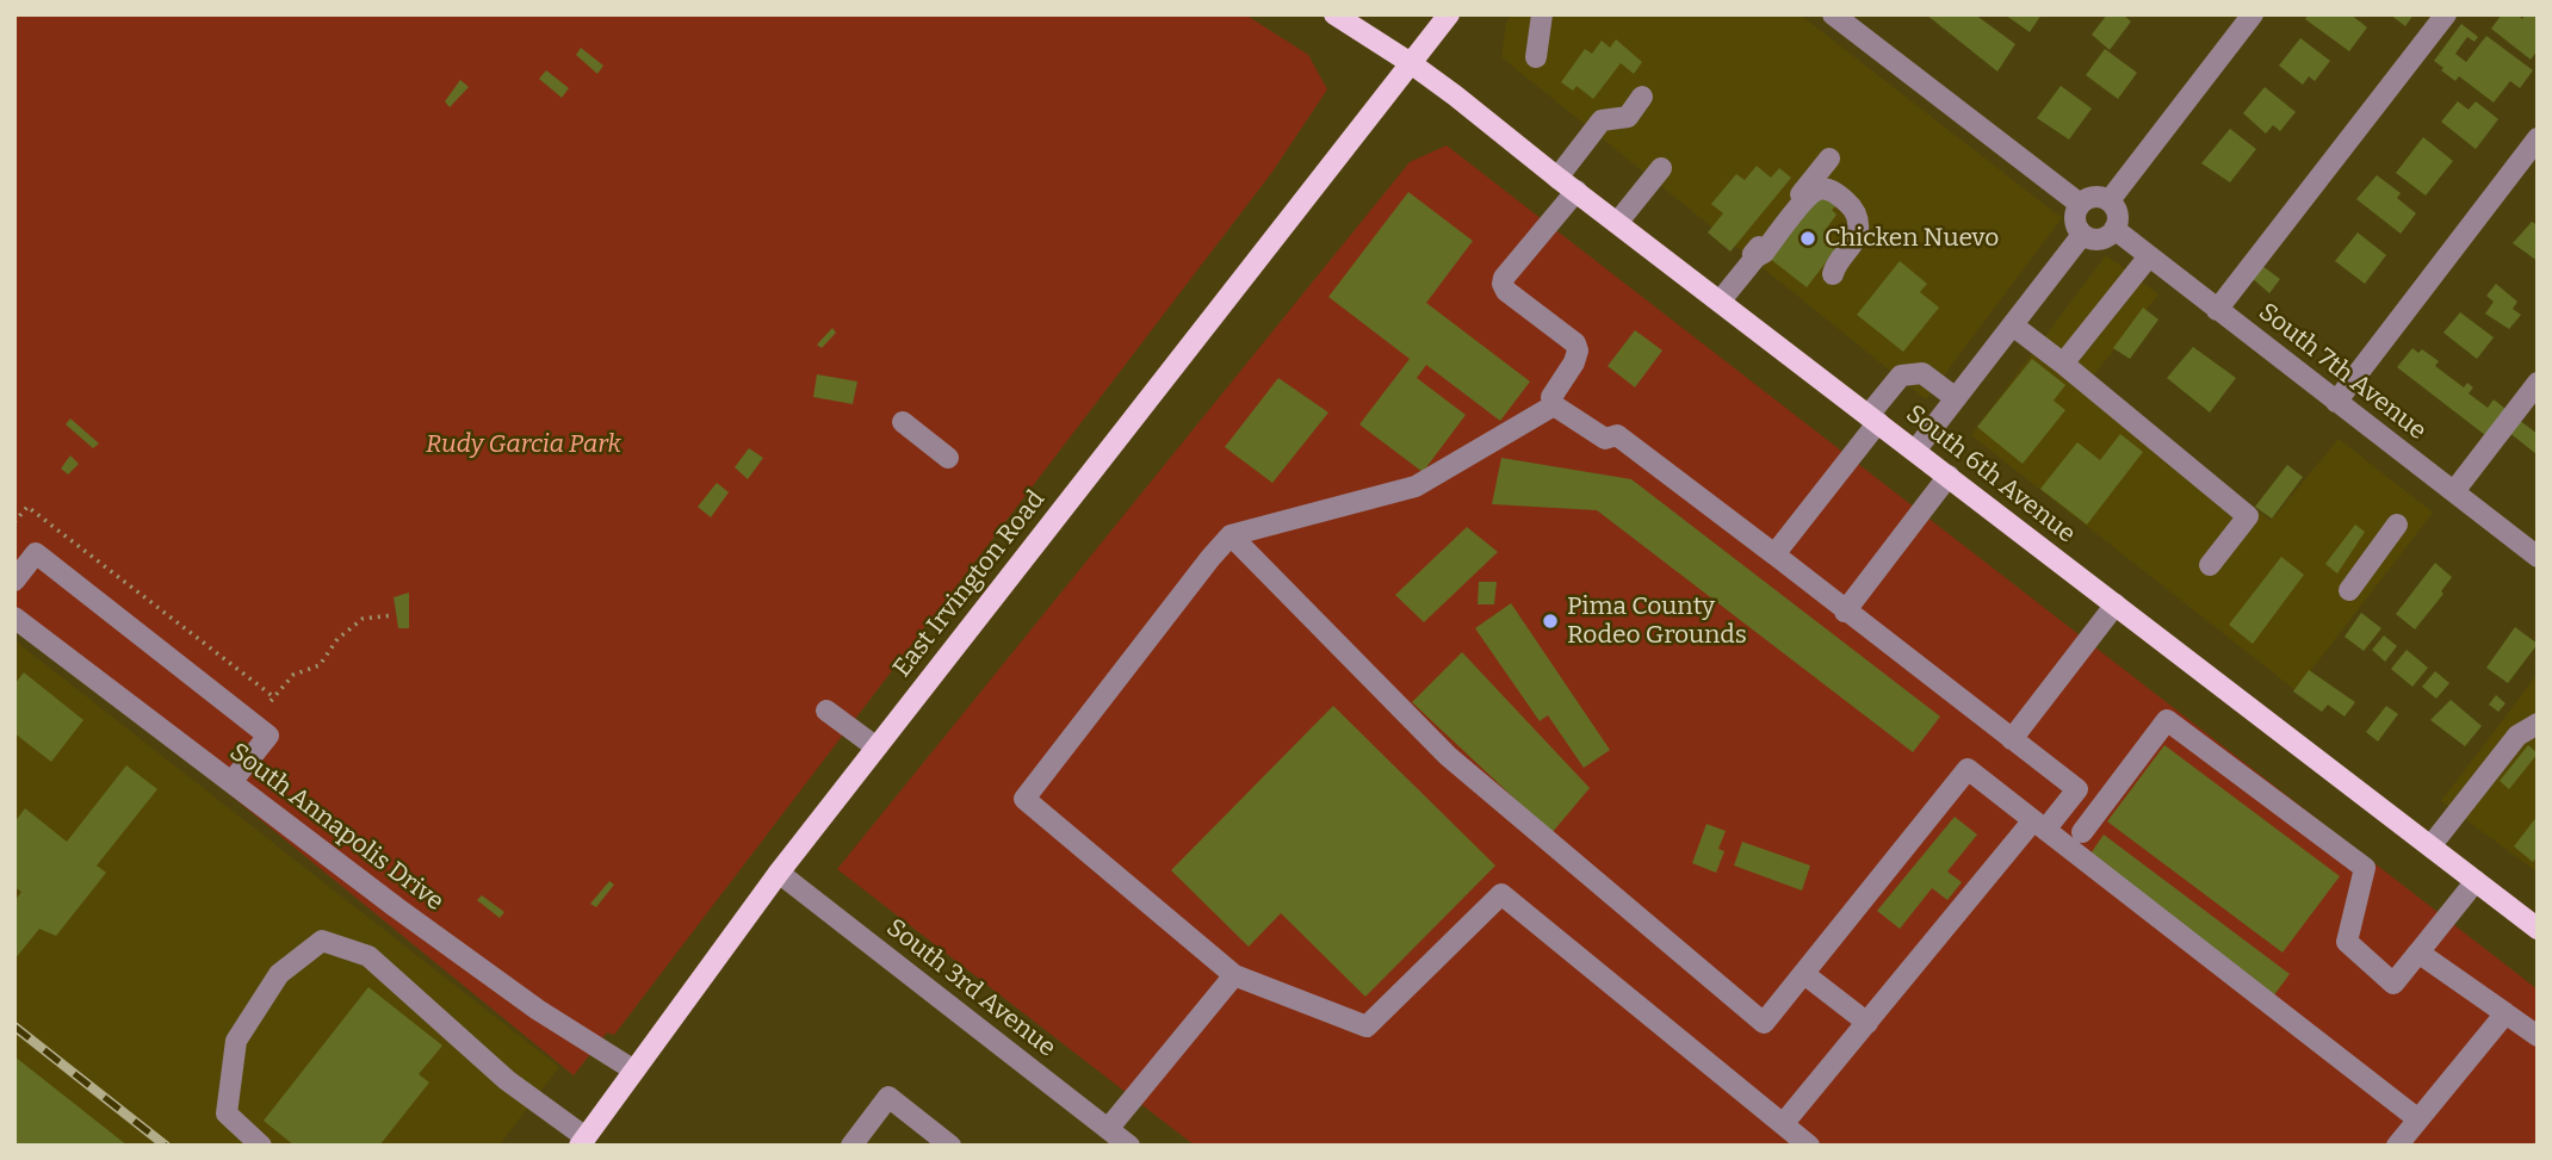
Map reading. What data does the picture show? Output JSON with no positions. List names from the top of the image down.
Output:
{
  "streets": {
    "main road": ["South 6th Avenue", "East Irvington Road"],
    "street": ["South 7th Avenue", "South Annapolis Drive", "South 3rd Avenue"]
  },
  "crossings": [
    ["South 6th Avenue", "East Irvington Road"],
    ["East Irvington Road", "South Annapolis Drive"],
    ["East Irvington Road", "South 3rd Avenue"]
  ],
  "parks": ["Rudy Garcia Park"],
  "places": ["Chicken Nuevo", "Pima County Rodeo Grounds"]
}
